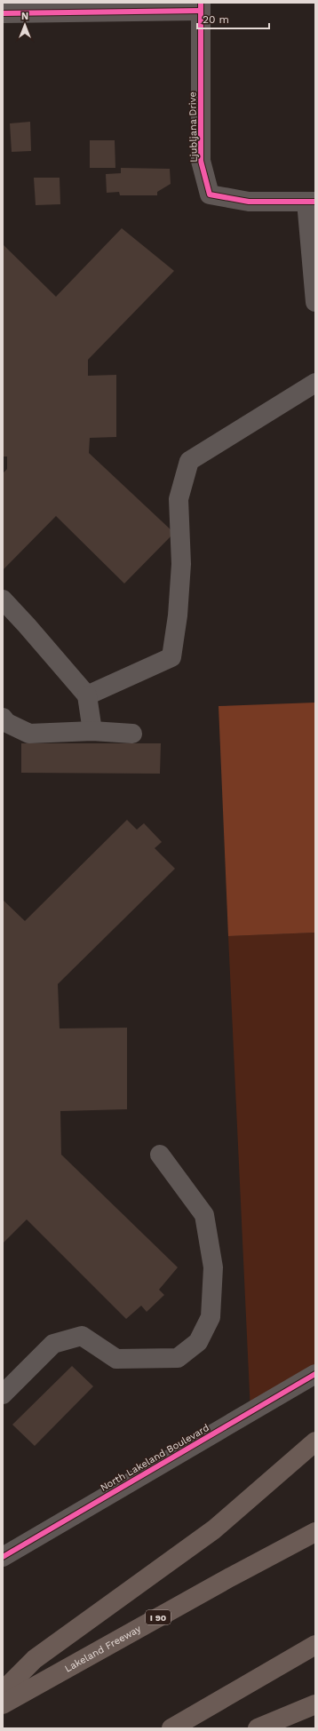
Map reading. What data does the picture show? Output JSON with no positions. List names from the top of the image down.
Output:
{
  "streets": {
    "highway": ["I 90", "Lakeland Freeway"],
    "street": ["Ljubljana Drive", "North Lakeland Boulevard"]
  },
  "scale_bar": "20 m",
  "north": "top"
}
